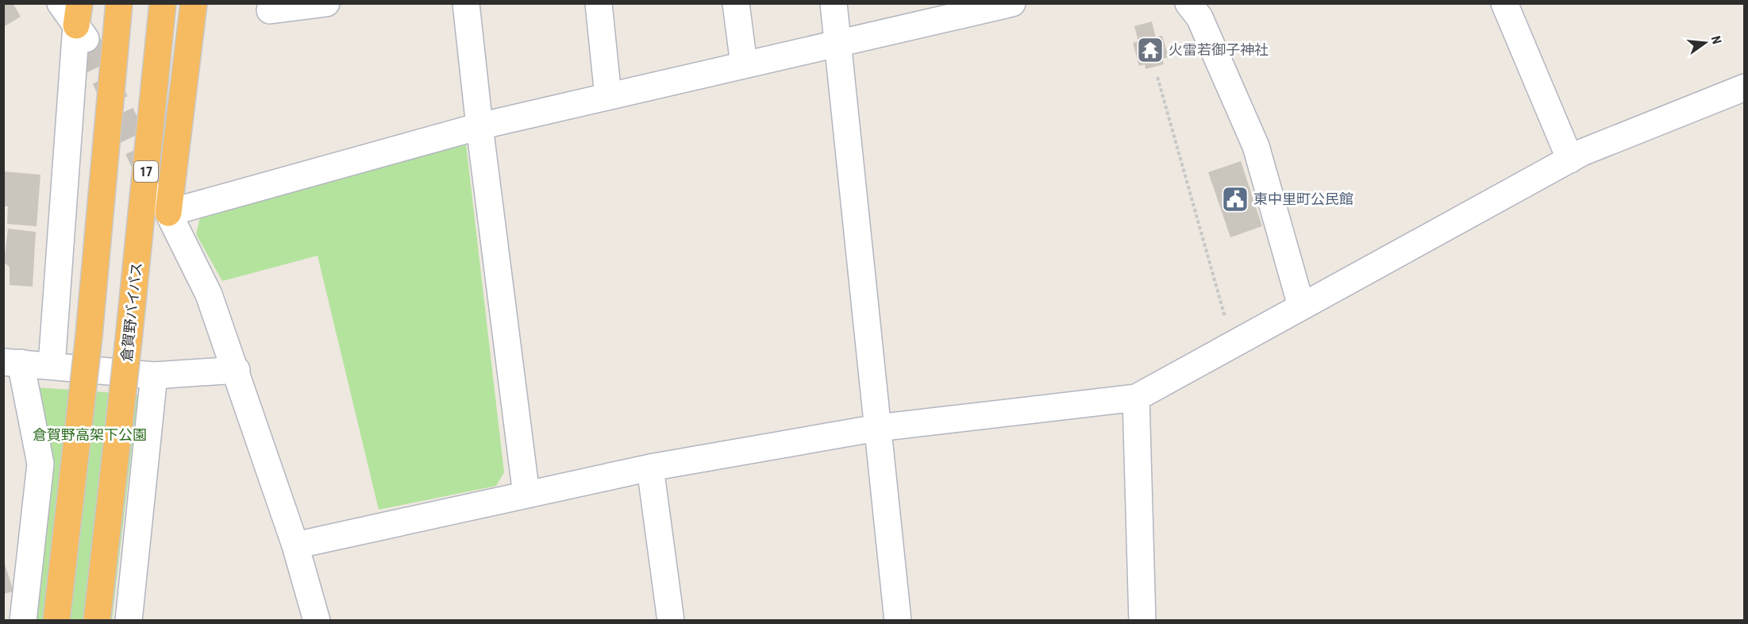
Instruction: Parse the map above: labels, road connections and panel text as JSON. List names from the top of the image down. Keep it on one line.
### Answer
{"streets":{"highway":["17","倉賀野バイパス"]},"parks":["倉賀野高架下公園"],"places":{"temple":["火雷若御子神社"],"public building":["東中里町公民館"]},"north":"right"}
